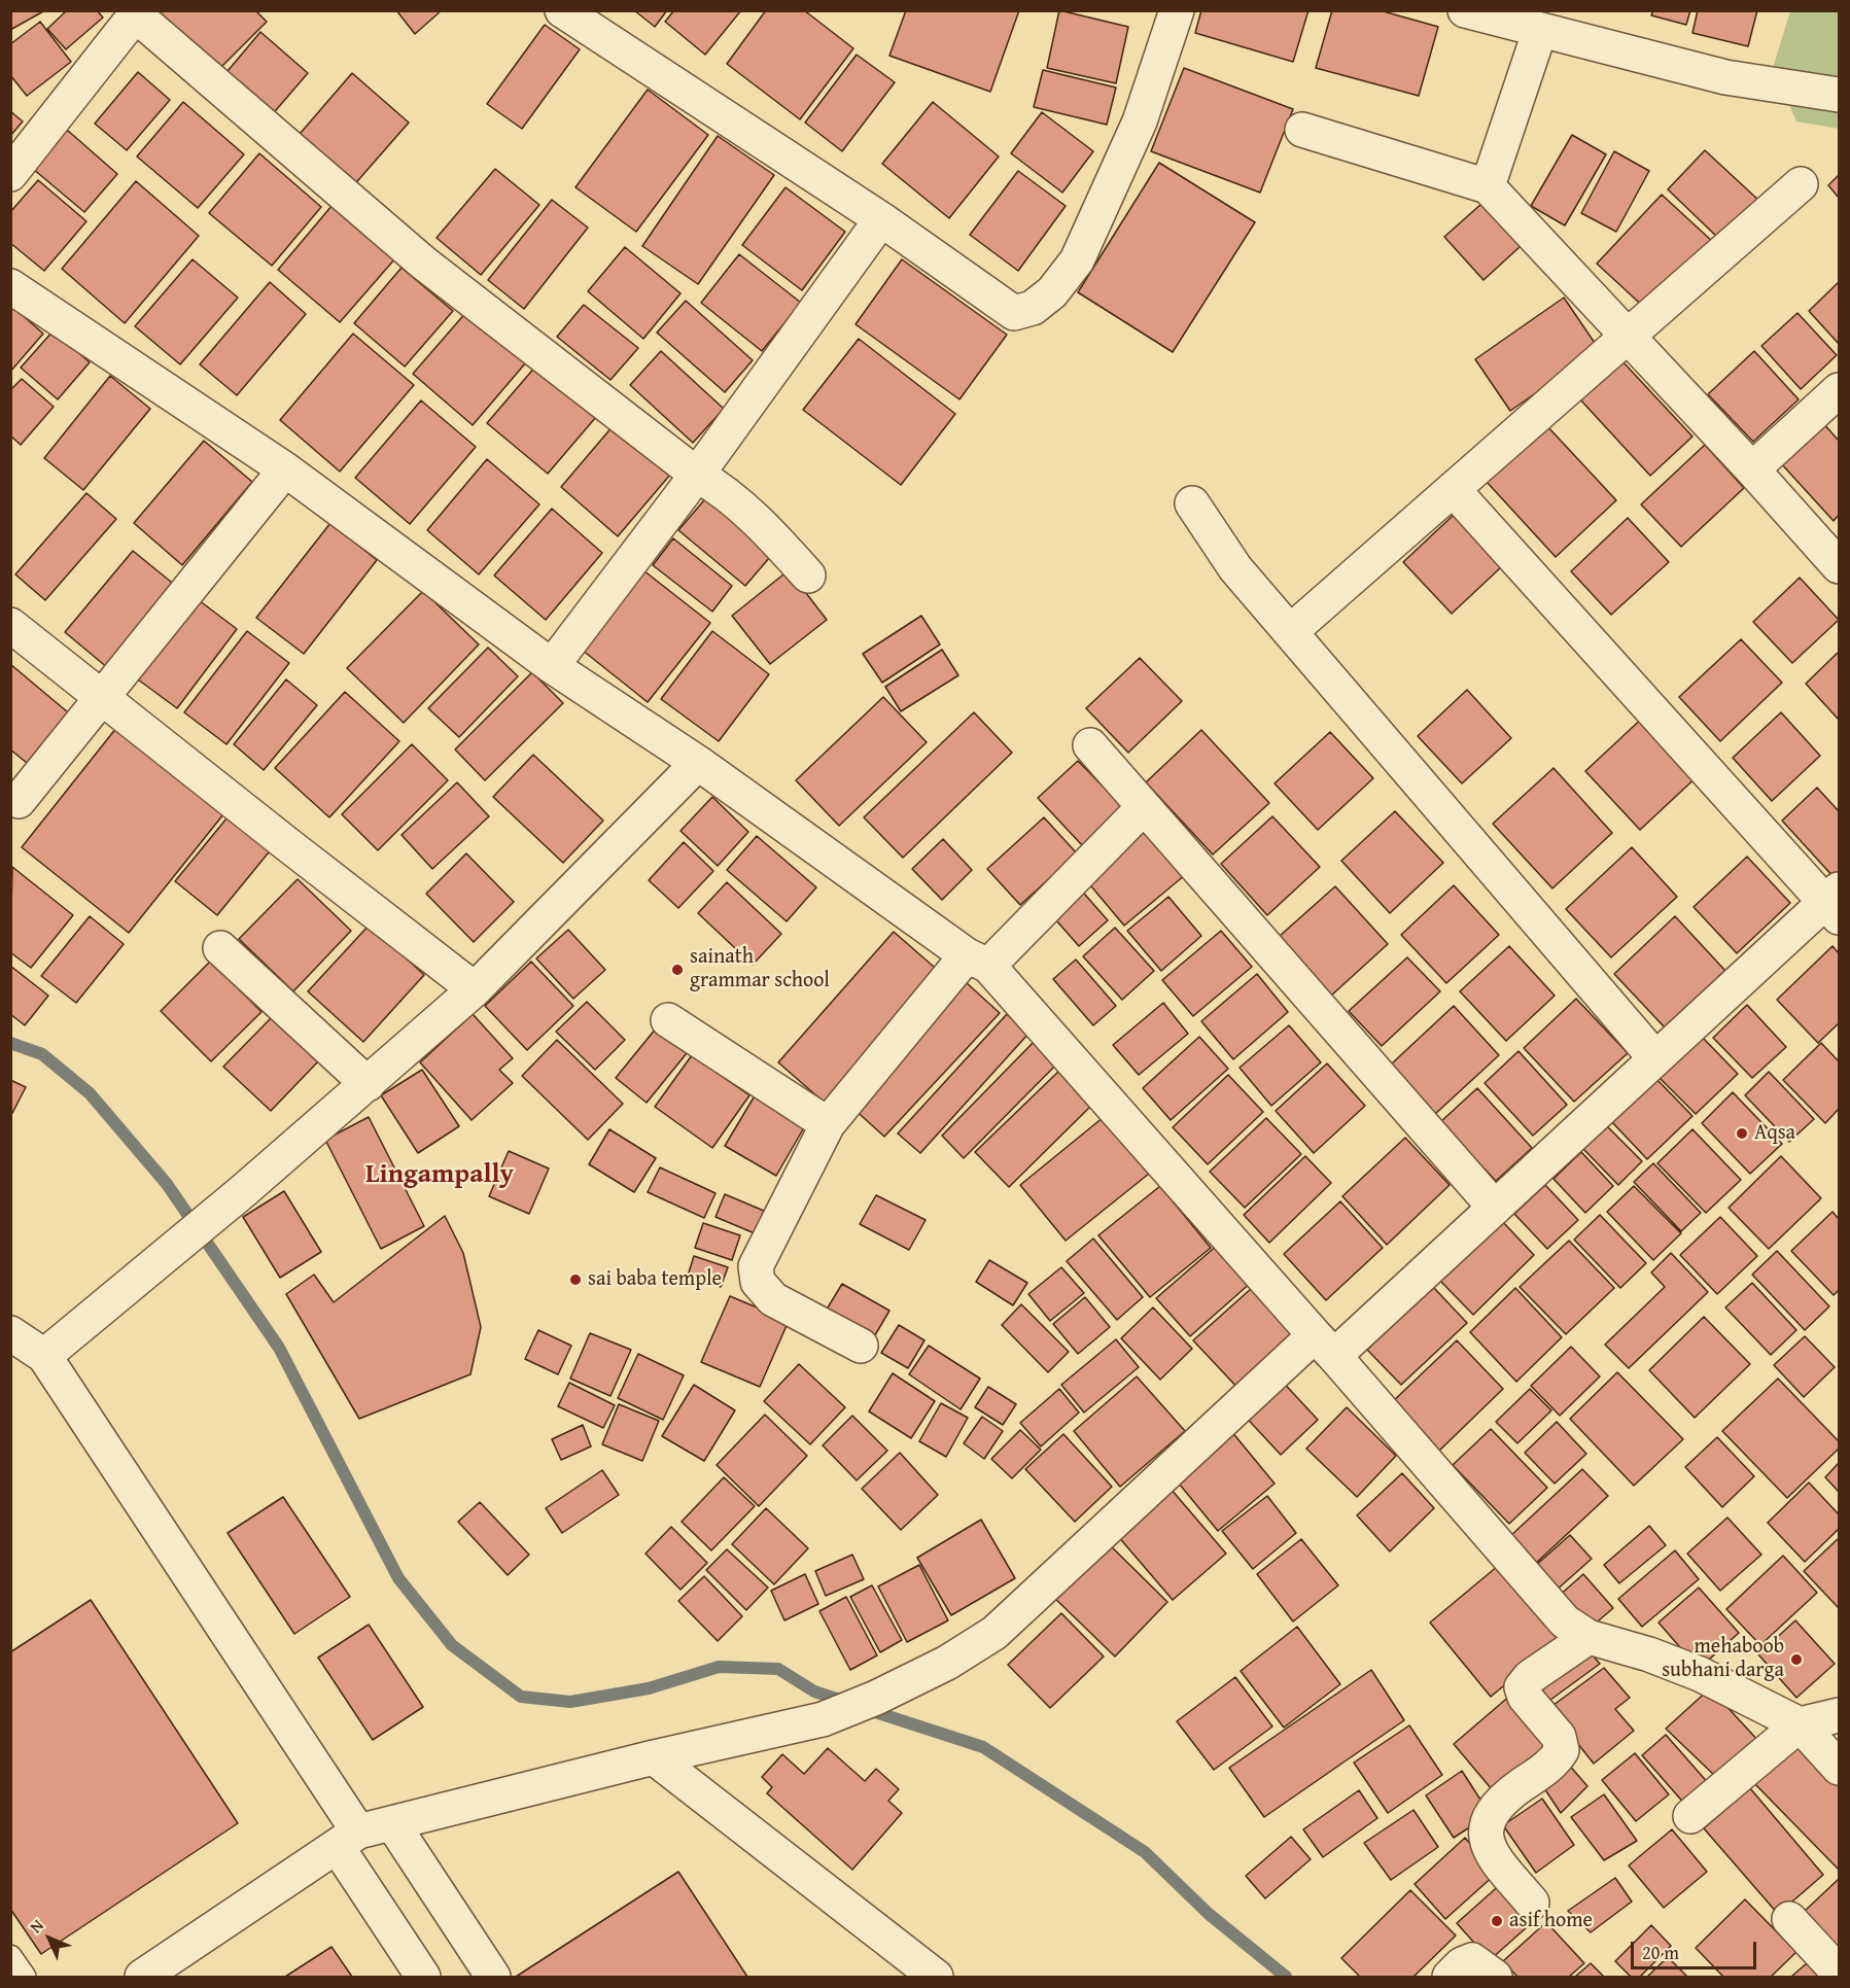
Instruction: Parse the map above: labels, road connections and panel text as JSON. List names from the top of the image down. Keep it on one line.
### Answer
{"districts":["Lingampally"],"places":["sainath grammar school","Aqsa","sai baba temple","mehaboob subhani darga","asif home"],"scale_bar":"20 m","north":"top left"}
